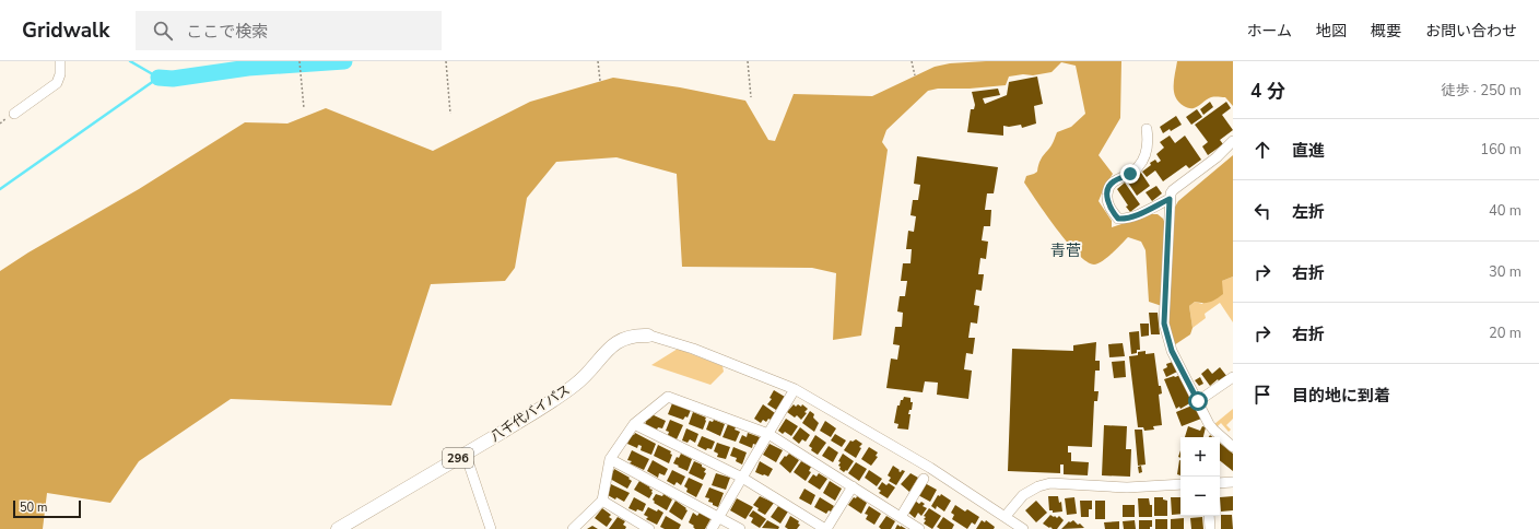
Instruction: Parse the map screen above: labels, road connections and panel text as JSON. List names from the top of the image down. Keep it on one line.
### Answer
{"streets":{"highway":["八千代バイパス","296"]},"districts":["青菅"],"scale_bar":"50 m","page":{"header":"Gridwalk","search":"ここで検索","nav":["ホーム","地図","概要","お問い合わせ"],"heading":["4 分","徒歩 · 250 m"],"list":[["直進","160 m"],["左折","40 m"],["右折","30 m"],["右折","20 m"],"目的地に到着"],"map_buttons":["+","−"],"scale":"50 m"}}
